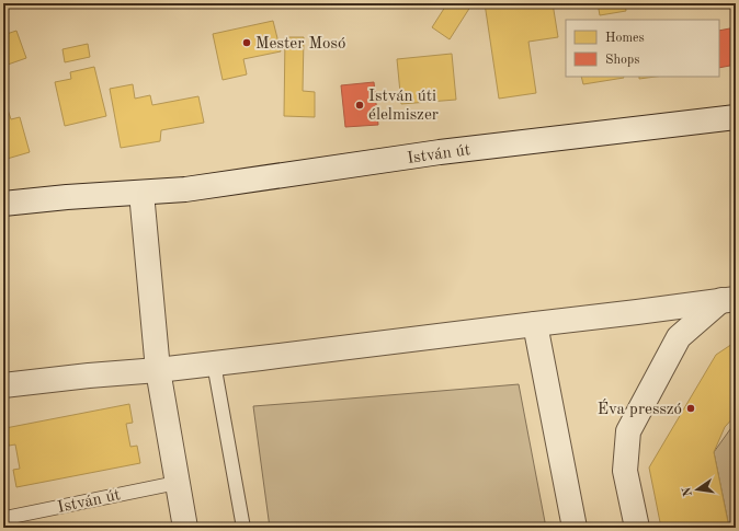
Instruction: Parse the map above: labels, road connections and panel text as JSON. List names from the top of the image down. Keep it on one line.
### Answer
{"streets":{"street":["István út"]},"places":["Mester Mosó","István úti élelmiszer","Éva presszó"],"legend":["Homes","Shops"],"north":"left"}
